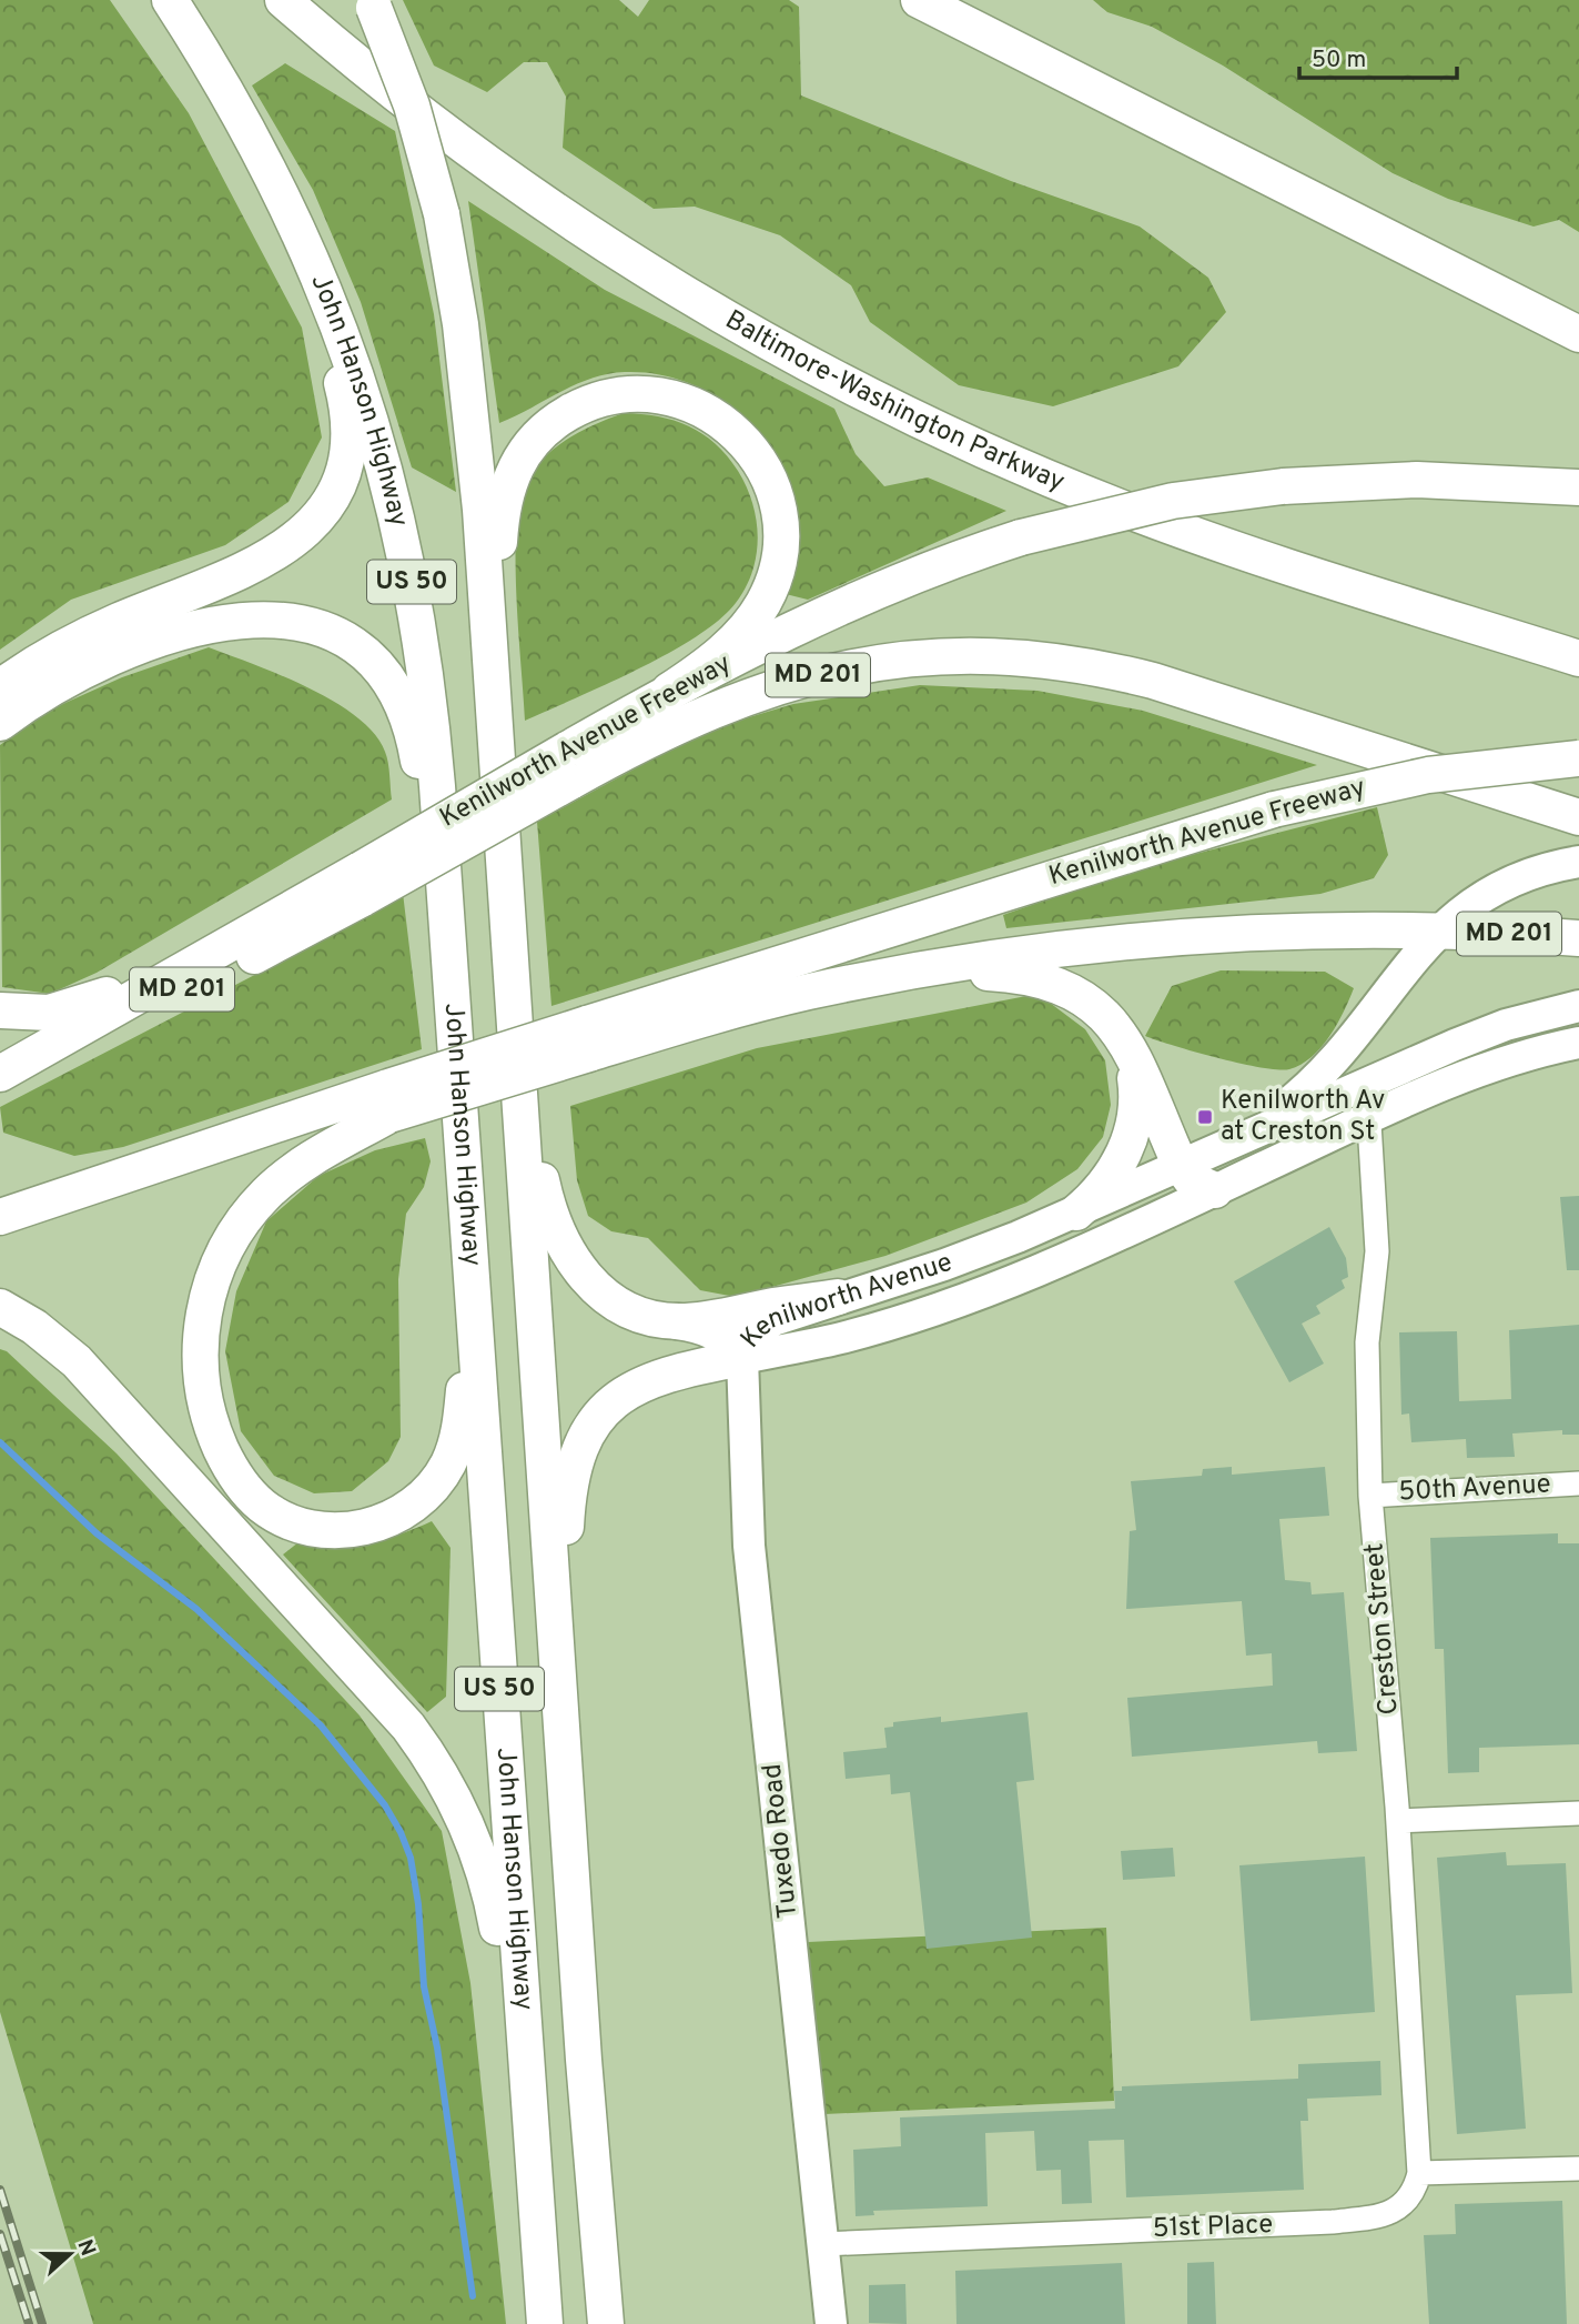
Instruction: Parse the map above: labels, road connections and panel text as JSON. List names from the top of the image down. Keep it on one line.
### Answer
{"streets":{"highway":["John Hanson Highway","Baltimore-Washington Parkway","US 50","MD 201","Kenilworth Avenue Freeway"],"main road":["Kenilworth Avenue","Tuxedo Road"],"street":["50th Avenue","Creston Street","51st Place"]},"crossings":[["MD 201","Kenilworth Avenue Freeway"],["Kenilworth Avenue","Creston Street"],["Kenilworth Avenue","Tuxedo Road"],["50th Avenue","Creston Street"],["Creston Street","51st Place"],["Tuxedo Road","51st Place"]],"places":{"transit":["Kenilworth Av at Creston St"]},"scale_bar":"50 m","north":"right"}
